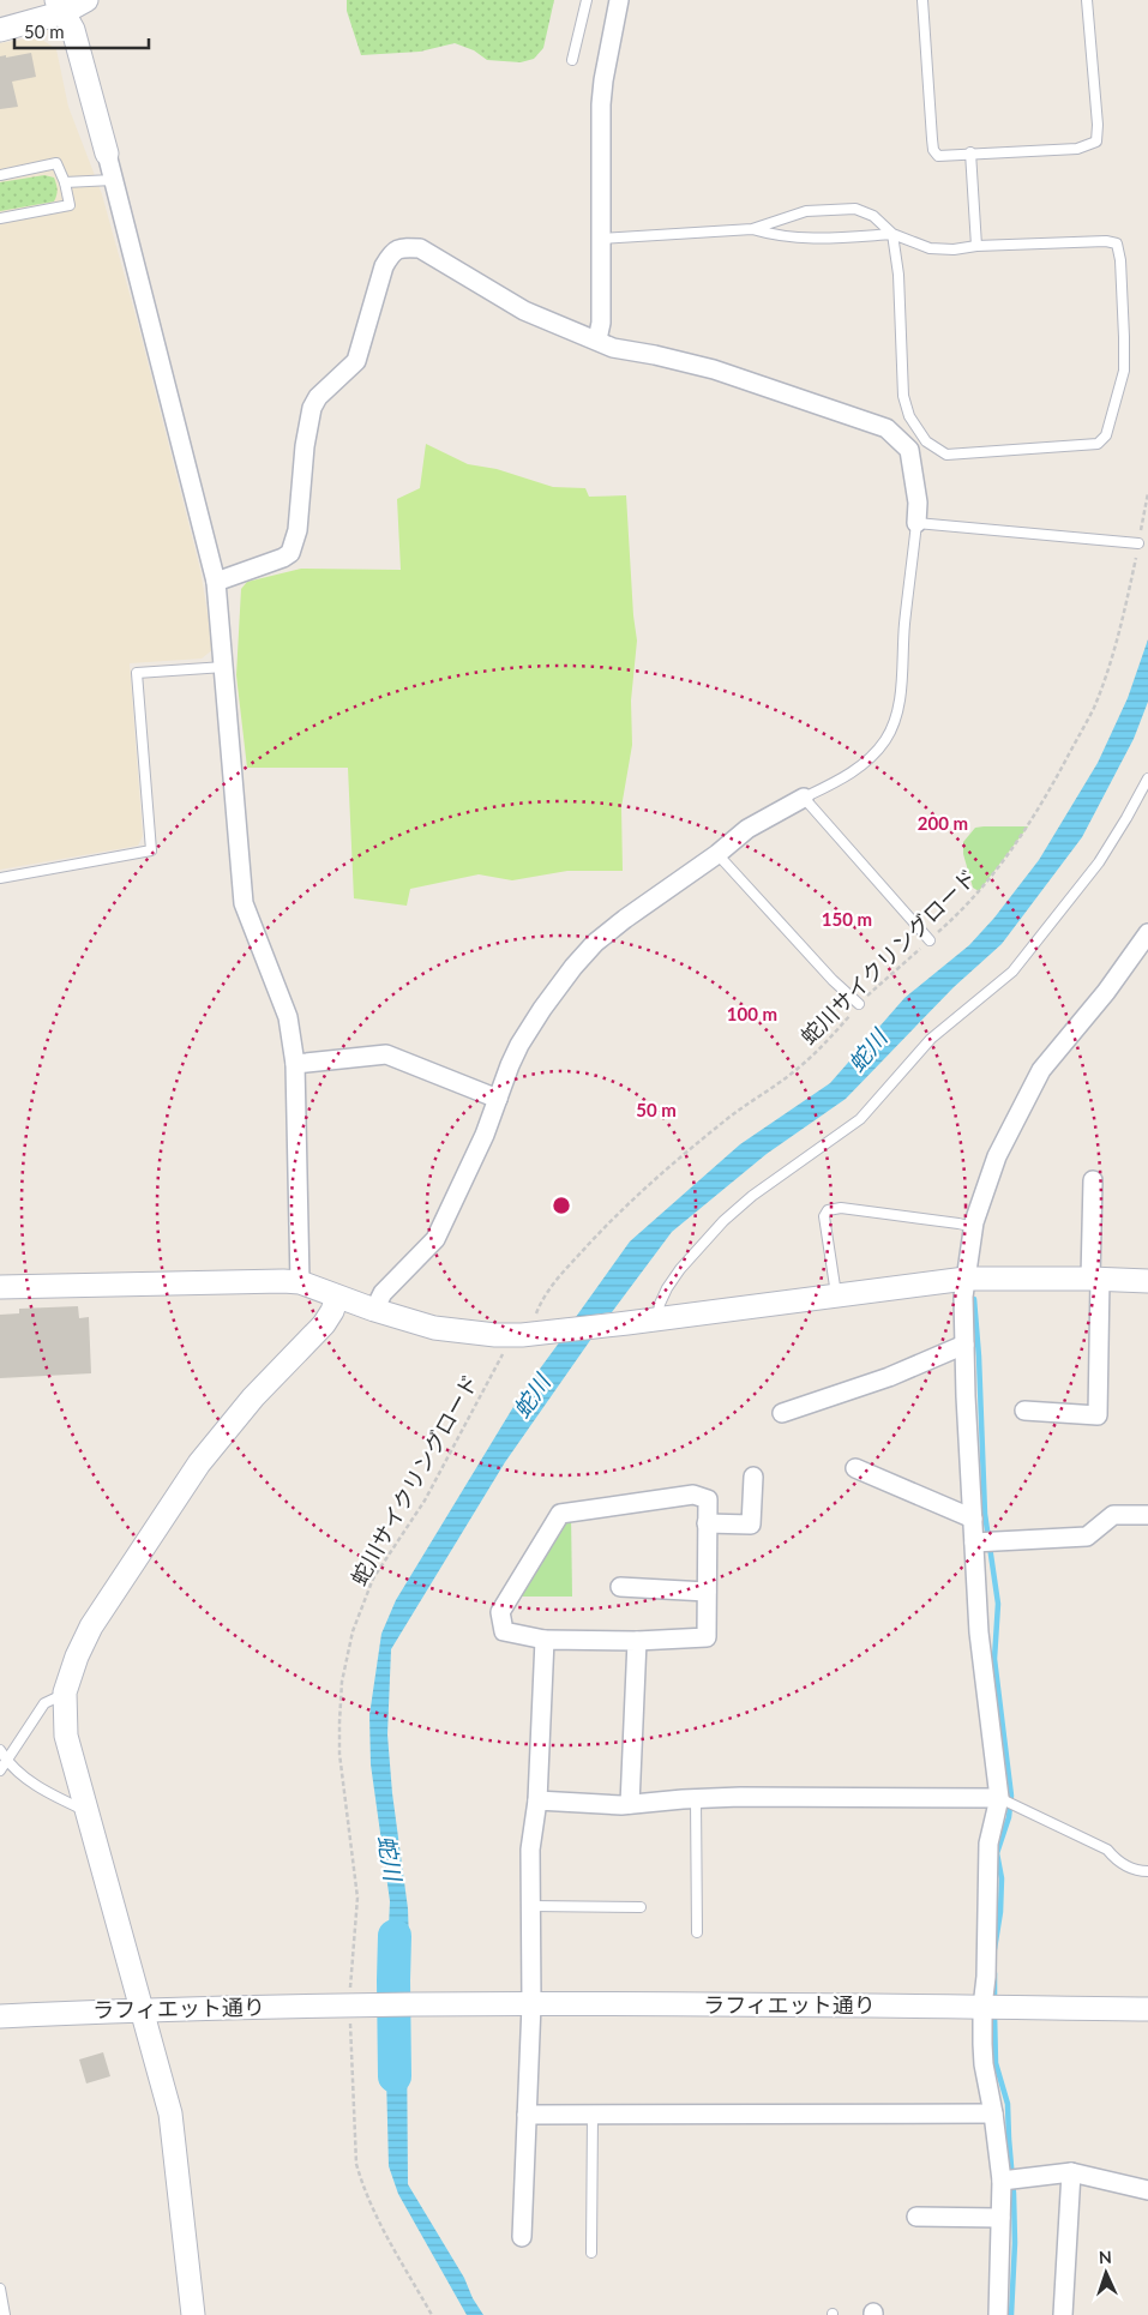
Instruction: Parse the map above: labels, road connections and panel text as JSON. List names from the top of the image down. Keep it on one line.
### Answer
{"streets":{"street":["ラフィエット通り"],"path":["蛇川サイクリングロード"]},"crossings":[["蛇川サイクリングロード","ラフィエット通り"]],"water":["蛇川"],"scale_bar":"50 m","north":"top","rings":["200 m","150 m","100 m","50 m"]}
